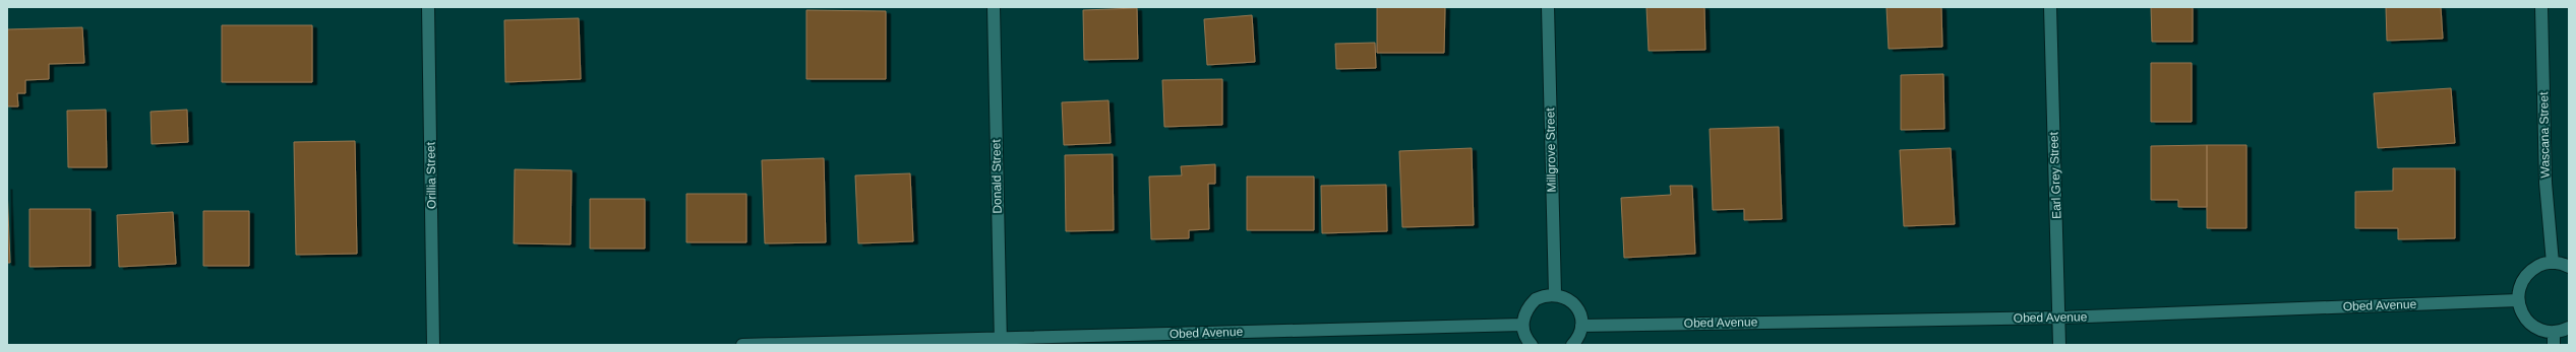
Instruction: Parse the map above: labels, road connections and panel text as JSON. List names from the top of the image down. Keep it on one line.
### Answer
{"streets":{"street":["Wascana Street","Millgrove Street","Orillia Street","Earl Grey Street","Donald Street","Obed Avenue"]},"crossings":[["Earl Grey Street","Obed Avenue"],["Donald Street","Obed Avenue"]]}
